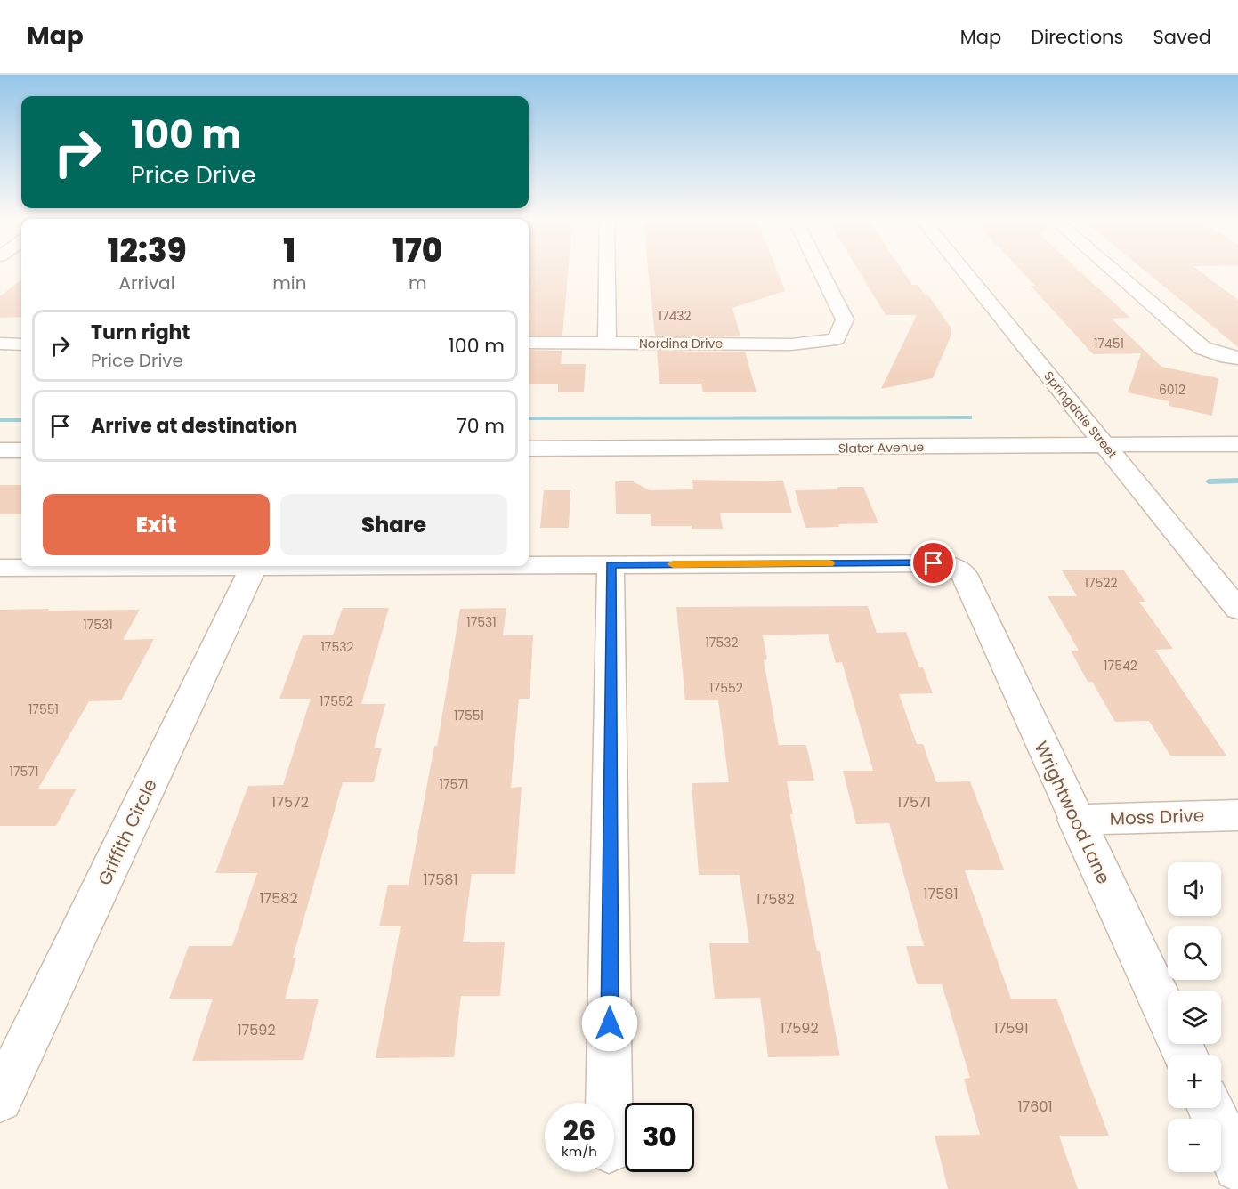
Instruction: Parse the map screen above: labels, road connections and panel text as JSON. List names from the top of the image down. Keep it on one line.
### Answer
{"streets":{"street":["Nordina Drive","Springdale Street","Slater Avenue","Wrightwood Lane","Moss Drive","Griffith Circle"]},"crossings":[["Springdale Street","Slater Avenue"],["Wrightwood Lane","Moss Drive"]],"house_numbers":["17432","17451","6012","17522","17531","17531","17532","17532","17542","17552","17552","17551","17551","17571","17571","17572","17571","17581","17581","17582","17582","17592","17591","17592","17601"],"page":{"header":"Map","nav":["Map","Directions","Saved"],"turn":["100 m","Price Drive"],"eta":["12:39","Arrival","1","min","170","m"],"list":[{"name":"Turn right","note":"Price Drive","value":"100 m"},{"name":"Arrive at destination","value":"70 m"}],"buttons":["Exit","Share"],"map_buttons":["+","−"],"speed":"26 km/h","limit":"30"}}
